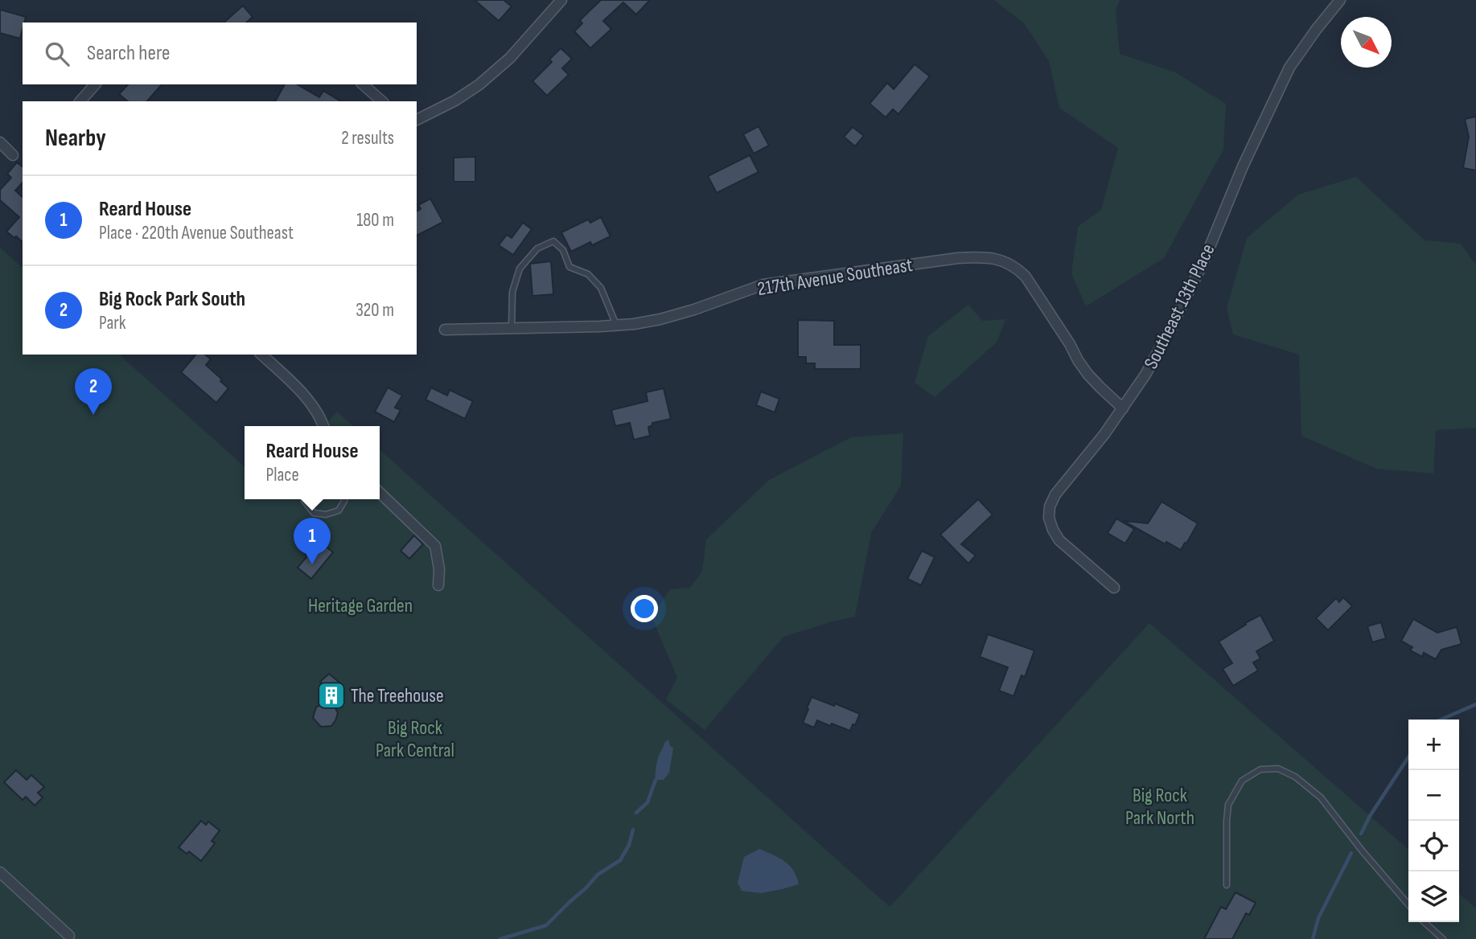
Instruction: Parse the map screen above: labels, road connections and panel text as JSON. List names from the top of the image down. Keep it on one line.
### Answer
{"streets":{"street":["217th Avenue Southeast","Southeast 13th Place"]},"crossings":[["217th Avenue Southeast","Southeast 13th Place"]],"parks":["Heritage Garden","Big Rock Park Central","Big Rock Park North"],"places":{"building":["The Treehouse"]},"north":"bottom right","page":{"search":"Search here","heading":["Nearby","2 results"],"list":[{"mark":"1","name":"Reard House","note":"Place · 220th Avenue Southeast","value":"180 m"},{"mark":"2","name":"Big Rock Park South","note":"Park","value":"320 m"}],"pins":["2","1"],"popup":["Reard House","Place"],"map_buttons":["+","−"]}}
